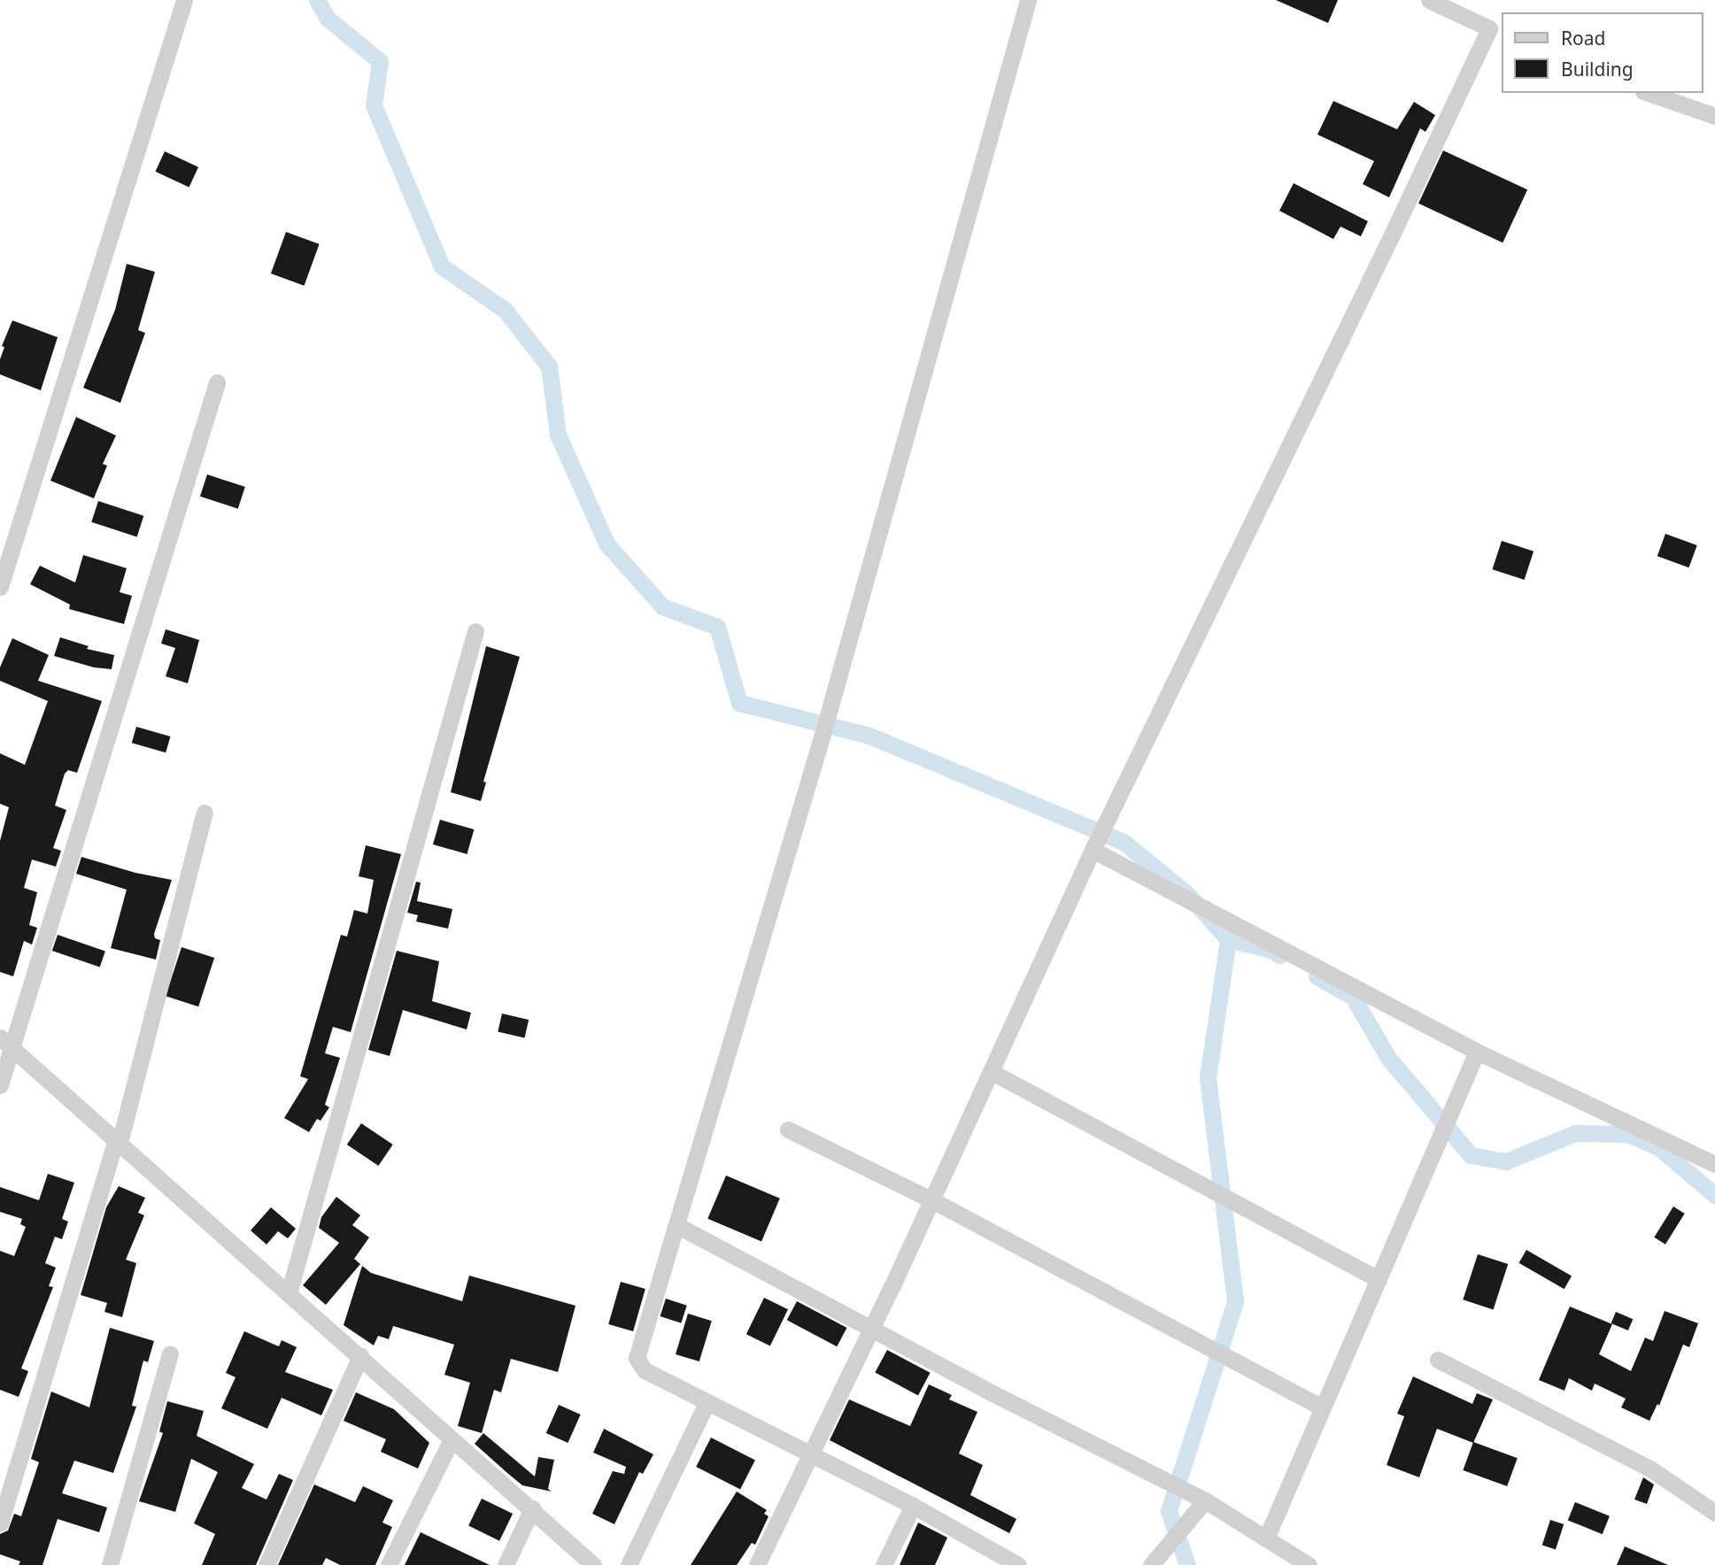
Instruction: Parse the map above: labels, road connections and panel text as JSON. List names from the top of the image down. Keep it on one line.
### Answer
{"legend":["Road","Building"]}
